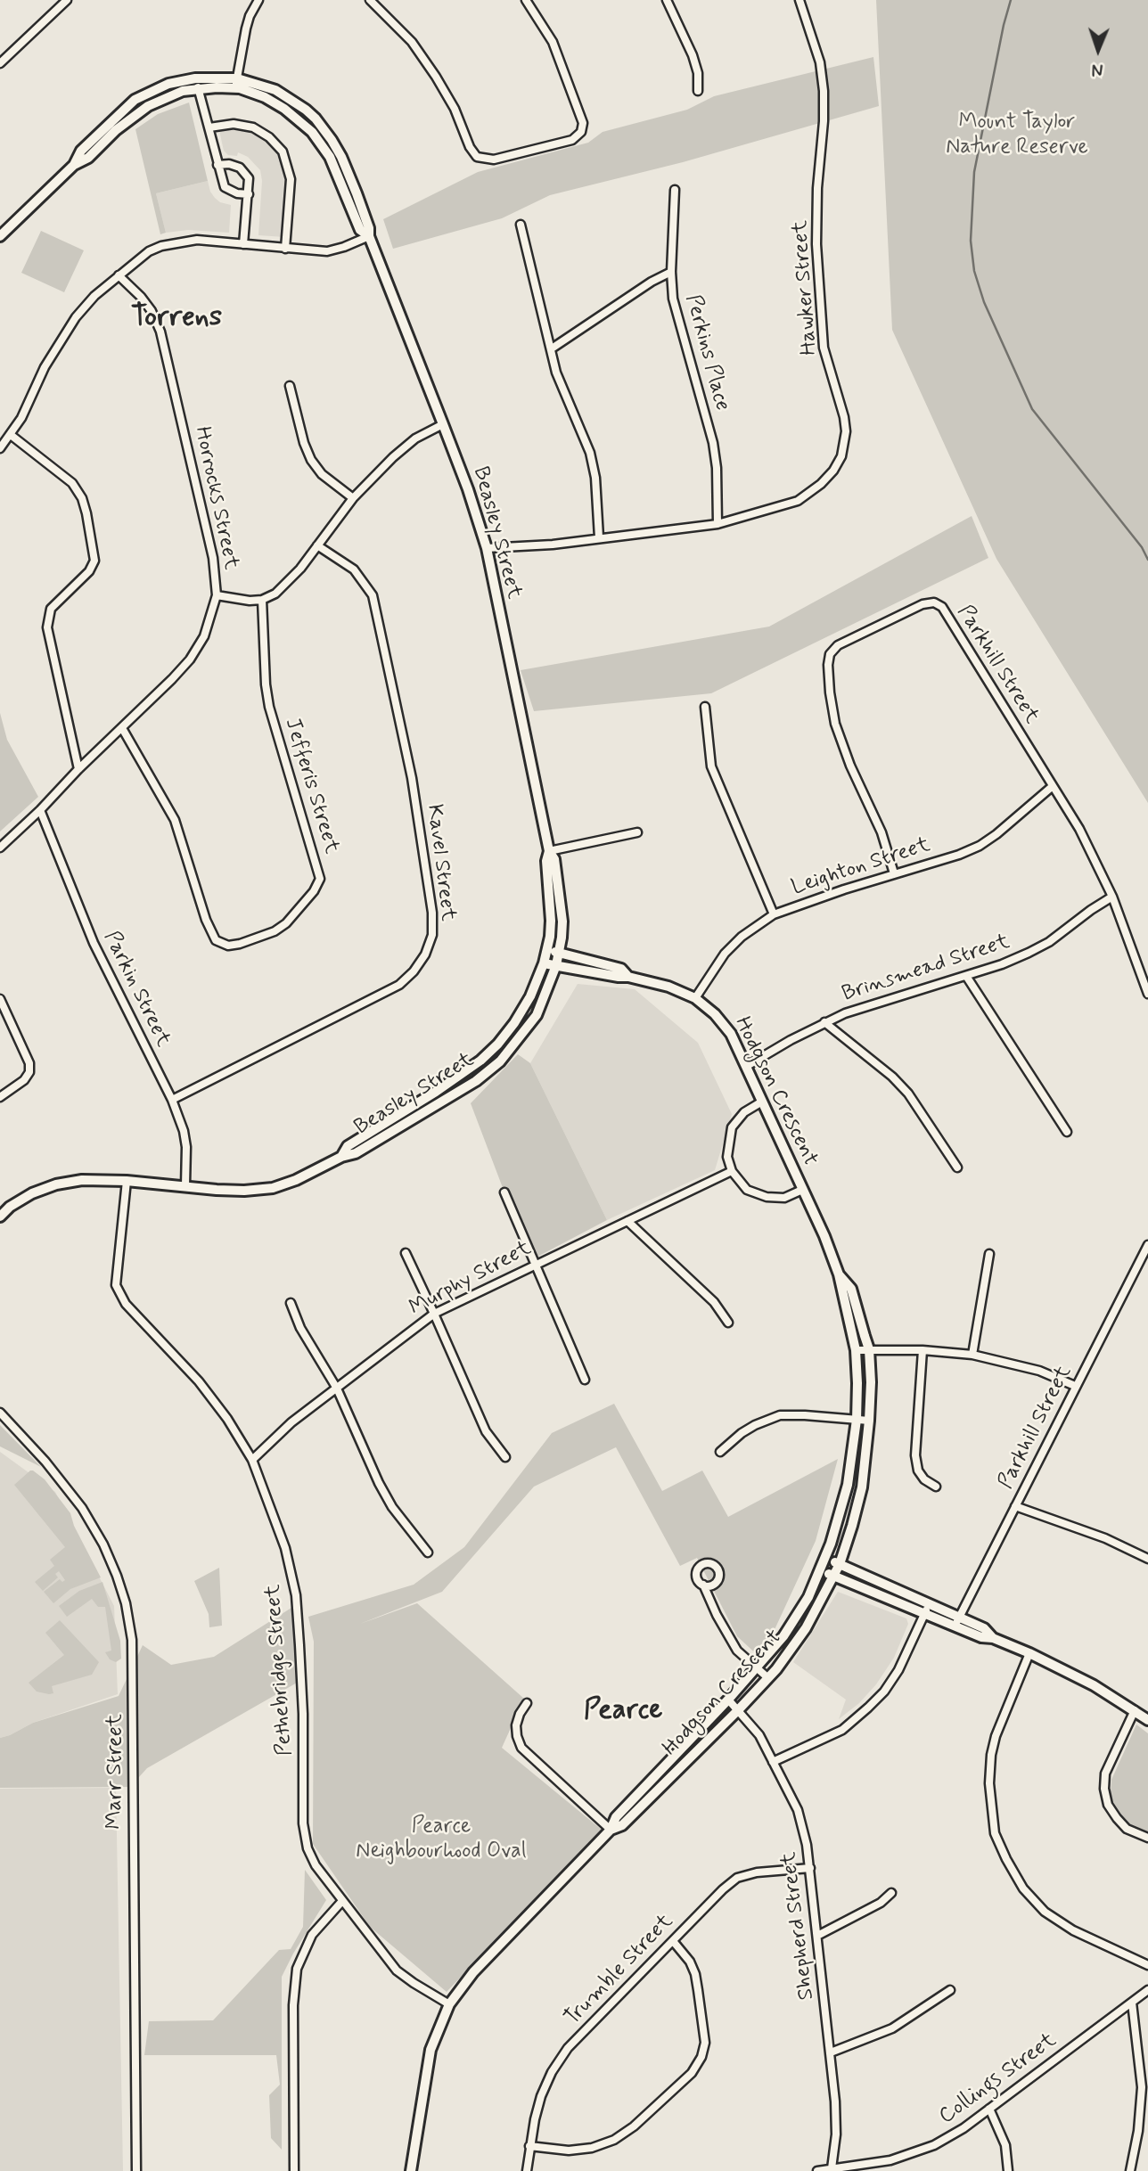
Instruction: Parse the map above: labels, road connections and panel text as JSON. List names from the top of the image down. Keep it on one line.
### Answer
{"streets":{"street":["Hawker Street","Perkins Place","Horrocks Street","Beasley Street","Parkhill Street","Jefferis Street","Kavel Street","Leighton Street","Brinsmead Street","Parkin Street","Hodgson Crescent","Murphy Street","Pethebridge Street","Marr Street","Shepherd Street","Trumble Street","Collings Street"]},"crossings":[["Hawker Street","Perkins Place"],["Hawker Street","Beasley Street"],["Horrocks Street","Jefferis Street"],["Horrocks Street","Parkin Street"],["Beasley Street","Parkin Street"],["Beasley Street","Hodgson Crescent"],["Beasley Street","Pethebridge Street"],["Parkhill Street","Leighton Street"],["Parkhill Street","Brinsmead Street"],["Kavel Street","Parkin Street"],["Leighton Street","Hodgson Crescent"],["Brinsmead Street","Hodgson Crescent"],["Hodgson Crescent","Pethebridge Street"],["Hodgson Crescent","Shepherd Street"],["Murphy Street","Pethebridge Street"],["Shepherd Street","Trumble Street"],["Shepherd Street","Collings Street"]],"districts":["Torrens","Pearce"],"parks":["Mount Taylor Nature Reserve","Pearce Neighbourhood Oval"],"north":"bottom"}
